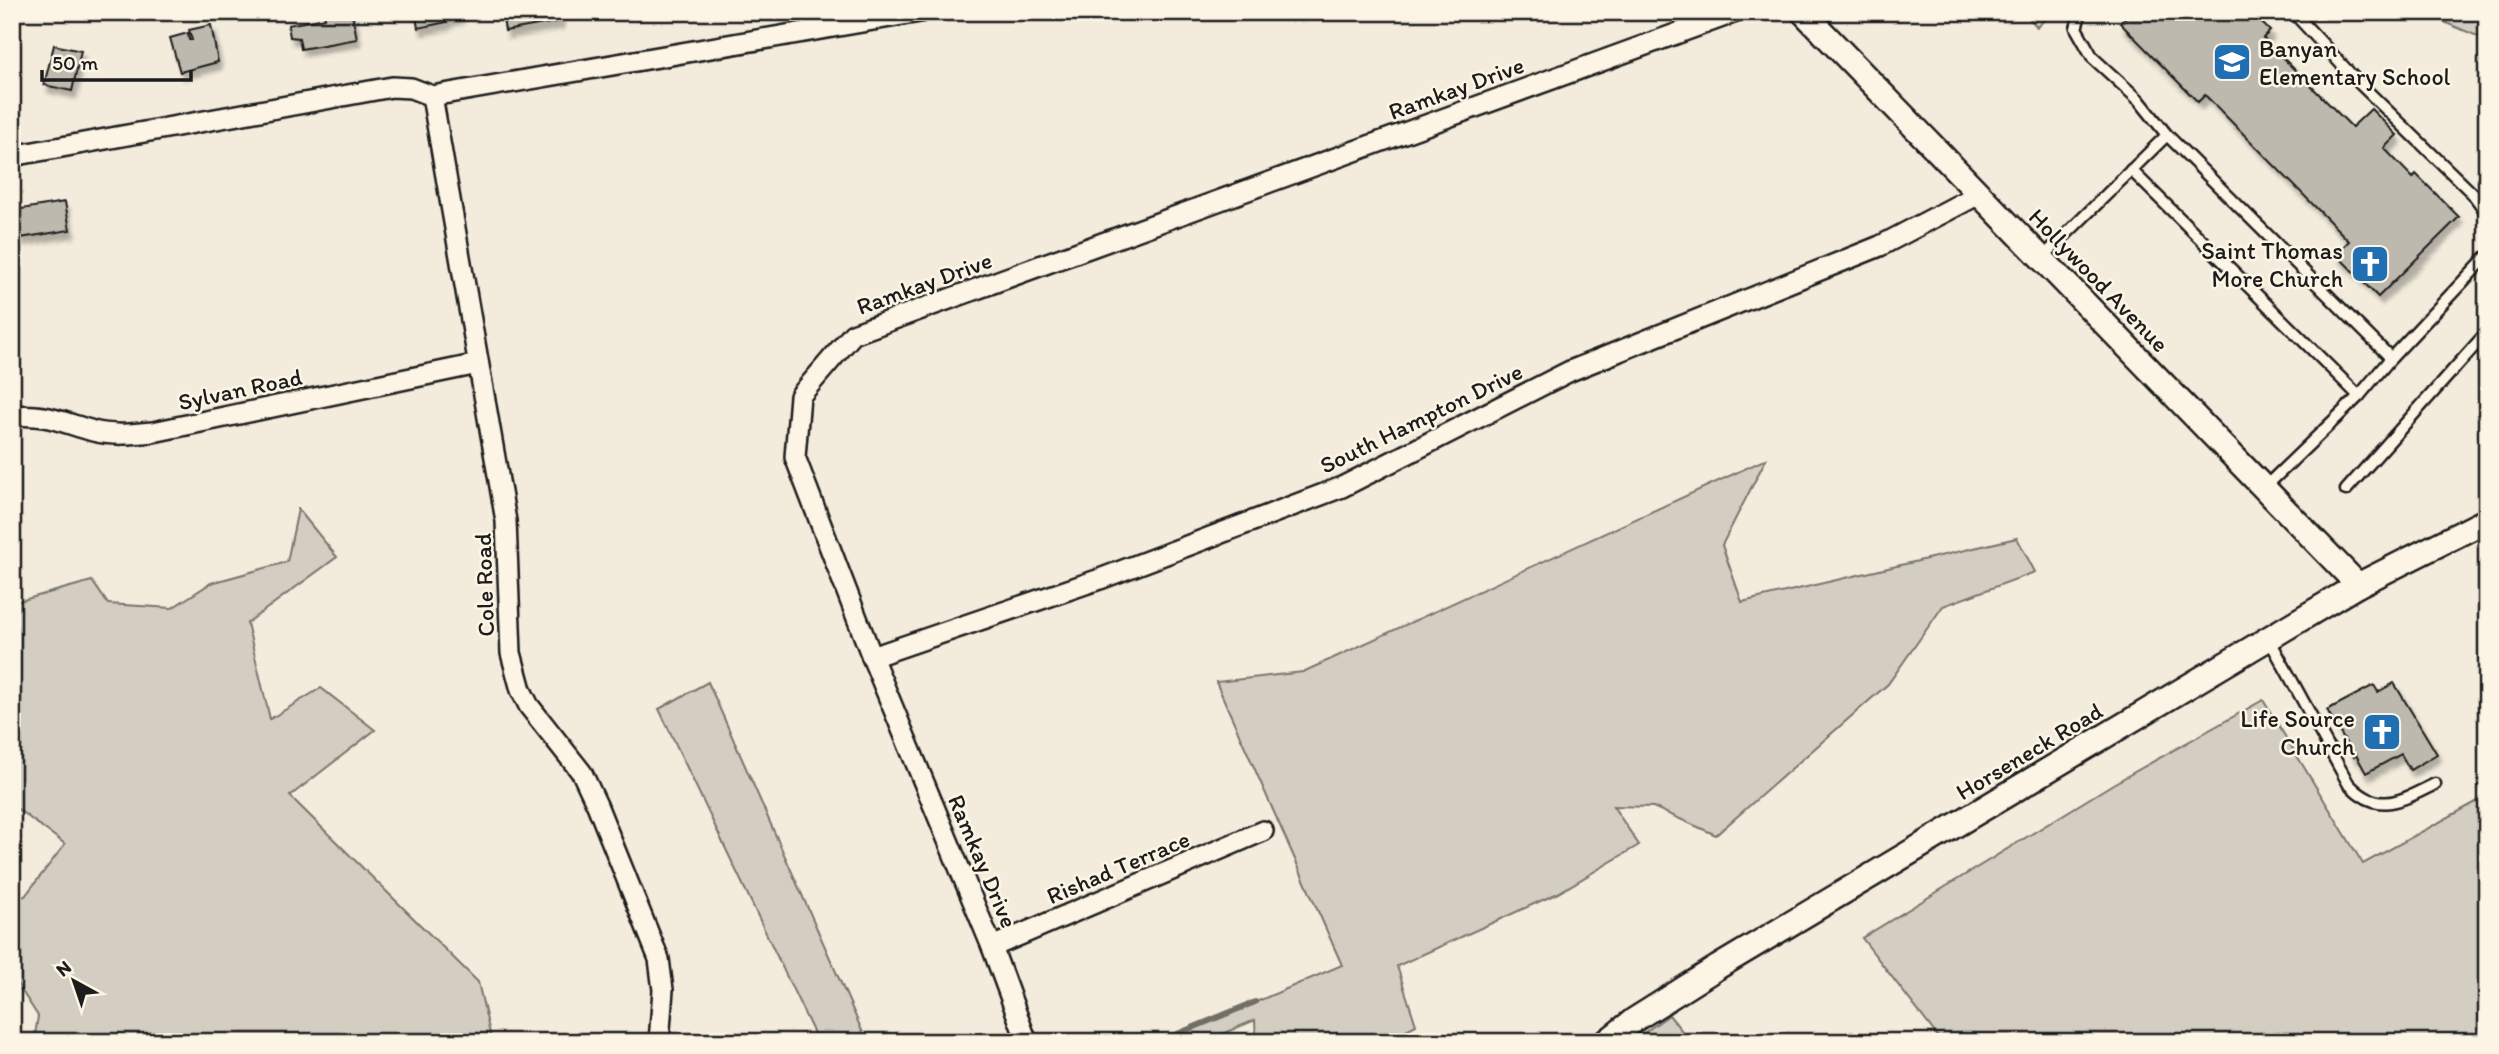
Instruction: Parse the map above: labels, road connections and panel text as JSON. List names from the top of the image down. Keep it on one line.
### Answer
{"streets":{"street":["Ramkay Drive","Hollywood Avenue","Sylvan Road","South Hampton Drive","Cole Road","Horseneck Road","Rishad Terrace"]},"crossings":[["Ramkay Drive","South Hampton Drive"],["Ramkay Drive","Rishad Terrace"],["Hollywood Avenue","South Hampton Drive"],["Hollywood Avenue","Horseneck Road"],["Sylvan Road","Cole Road"]],"places":{"school or university":["Banyan Elementary School"],"church":["Saint Thomas More Church","Life Source Church"]},"scale_bar":"50 m","north":"top left"}
